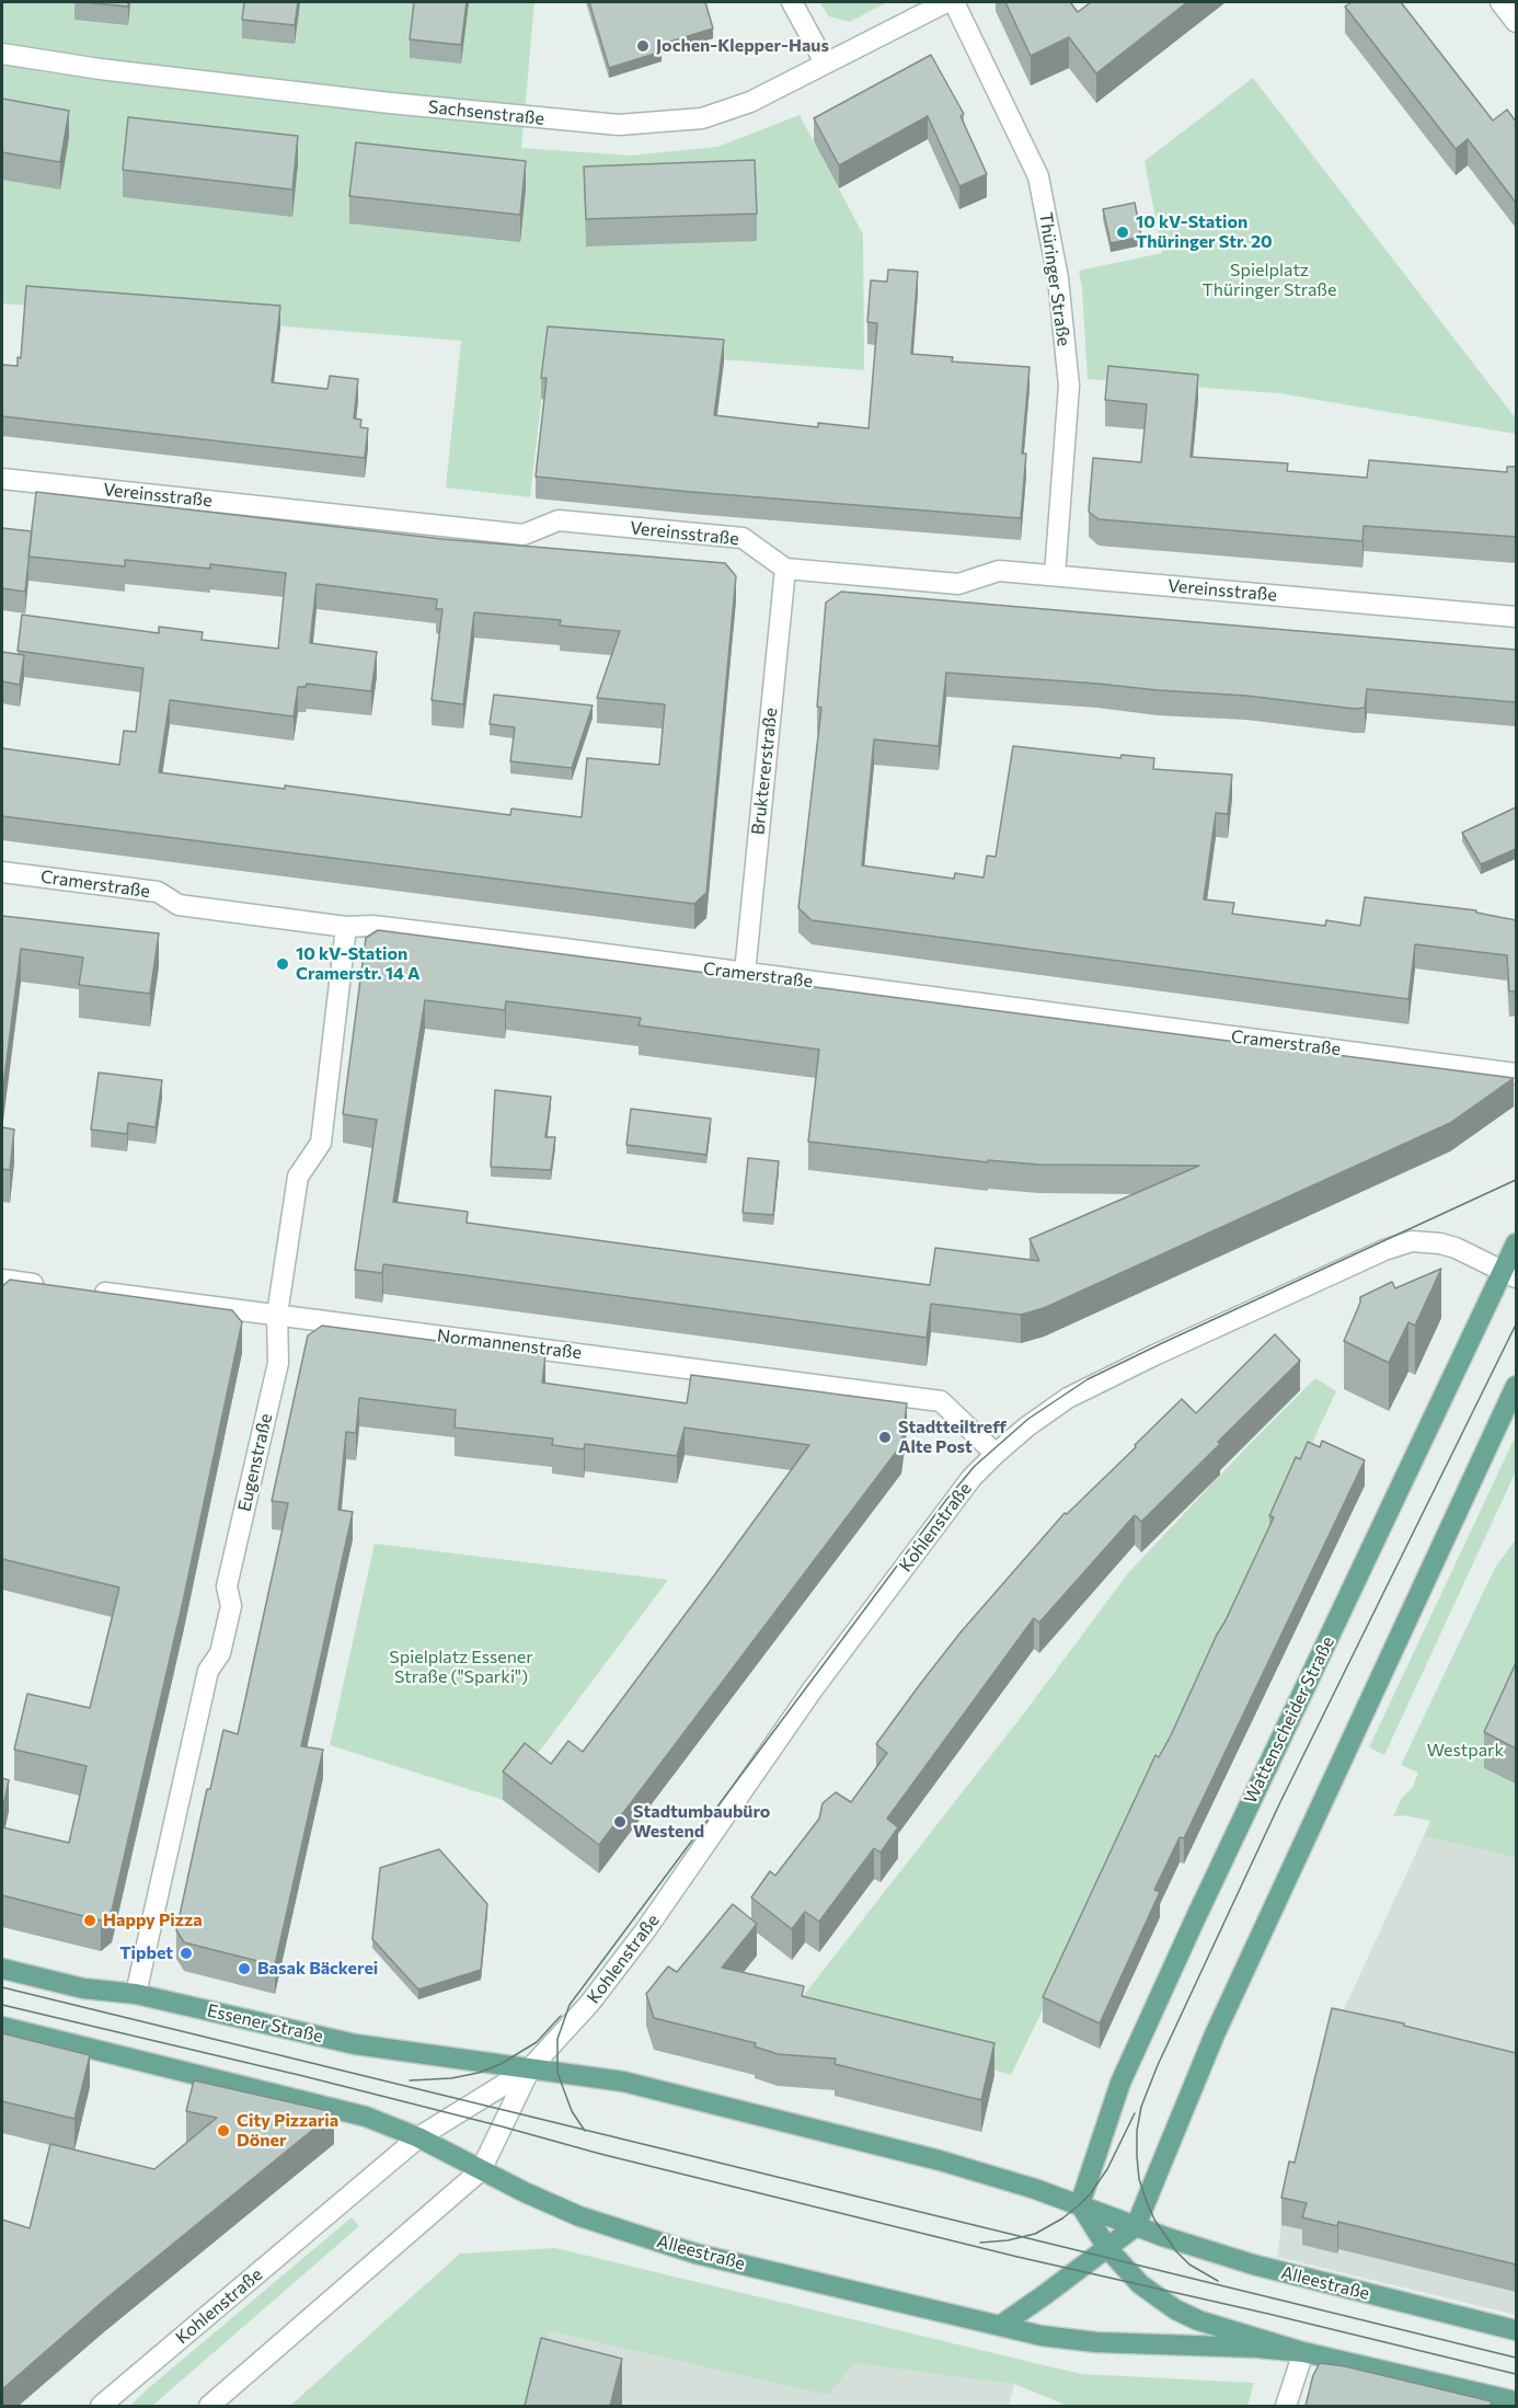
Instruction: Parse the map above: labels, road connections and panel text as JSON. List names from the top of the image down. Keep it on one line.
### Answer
{"streets":{"main road":["Wattenscheider Straße","Essener Straße","Alleestraße"],"street":["Sachsenstraße","Thüringer Straße","Vereinsstraße","Bruktererstraße","Cramerstraße","Normannenstraße","Eugenstraße","Kohlenstraße"]},"crossings":[["Thüringer Straße","Vereinsstraße"],["Vereinsstraße","Bruktererstraße"],["Bruktererstraße","Cramerstraße"],["Cramerstraße","Eugenstraße"],["Normannenstraße","Eugenstraße"],["Normannenstraße","Kohlenstraße"],["Eugenstraße","Essener Straße"],["Kohlenstraße","Wattenscheider Straße"],["Kohlenstraße","Essener Straße"],["Kohlenstraße","Alleestraße"],["Wattenscheider Straße","Alleestraße"],["Essener Straße","Alleestraße"]],"parks":["Spielplatz Thüringer Straße","Spielplatz Essener Straße (\"Sparki\")","Westpark"],"places":["Jochen-Klepper-Haus","10 kV-Station Thüringer Str. 20","10 kV-Station Cramerstr. 14 A","Stadtteiltreff Alte Post","Stadtumbaubüro Westend","Happy Pizza","Tipbet","Basak Bäckerei","City Pizzaria Döner"]}
